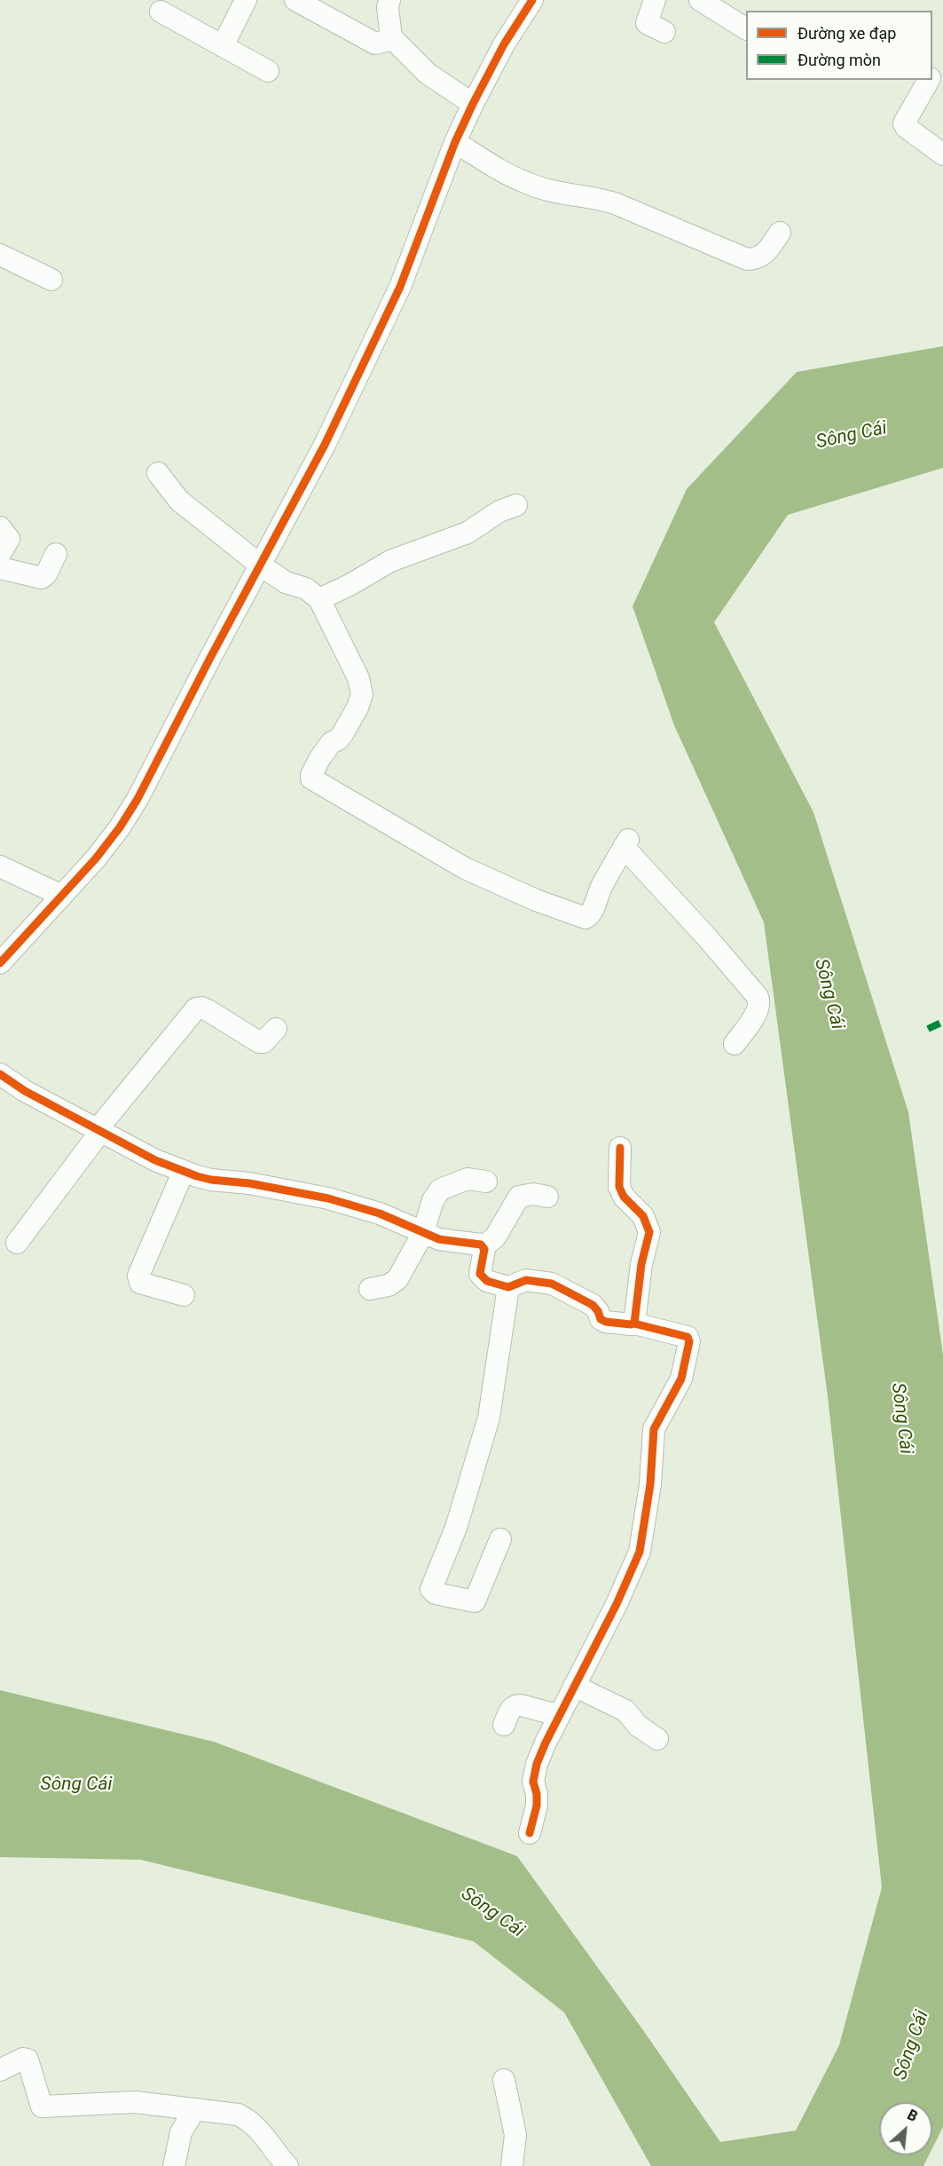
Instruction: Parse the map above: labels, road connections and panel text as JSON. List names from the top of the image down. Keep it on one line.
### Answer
{"water":["Sông Cái"],"legend":["Đường xe đạp","Đường mòn"],"north":"top right"}
